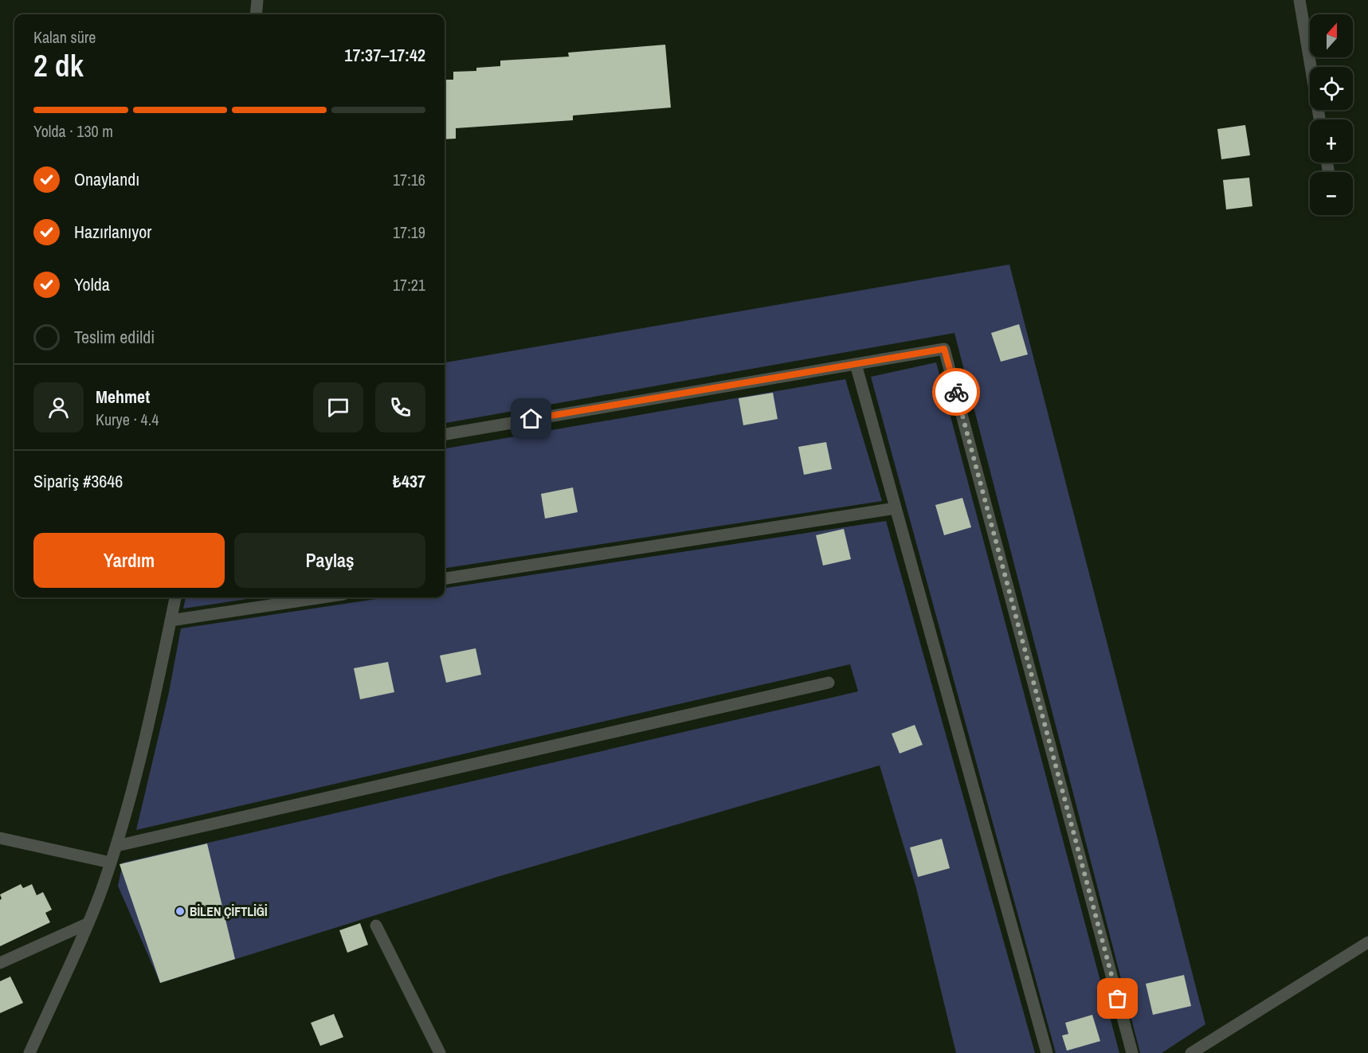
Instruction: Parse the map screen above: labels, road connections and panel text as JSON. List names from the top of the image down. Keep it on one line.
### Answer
{"places":["BİLEN ÇİFTLİĞİ"],"north":"top","page":{"map_buttons":["+","−"],"heading":["2 dk","Kalan süre","17:37–17:42"],"panel":["Mehmet","Kurye · 4.4","Sipariş #3646","₺437"],"bar":"Yolda · 130 m","list":[["Onaylandı","17:16"],["Hazırlanıyor","17:19"],["Yolda","17:21"],"Teslim edildi"],"buttons":["Yardım","Paylaş"]}}
